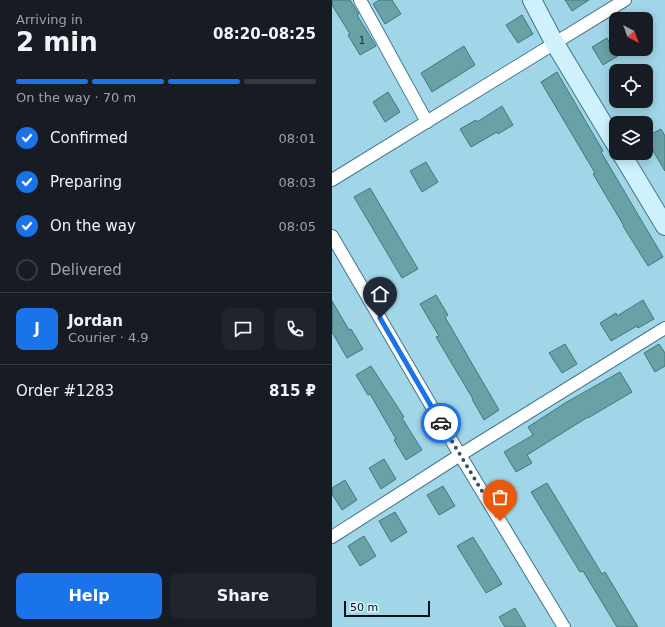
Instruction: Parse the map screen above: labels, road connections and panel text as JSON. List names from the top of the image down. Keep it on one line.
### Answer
{"house_numbers":["1"],"scale_bar":"50 m","north":"bottom right","page":{"heading":["2 min","Arriving in","08:20–08:25"],"panel":["Jordan","Courier · 4.9","Order #1283","815 ₽"],"bar":"On the way · 70 m","list":[["Confirmed","08:01"],["Preparing","08:03"],["On the way","08:05"],"Delivered"],"round":"J","buttons":["Help","Share"],"scale":"50 m"}}
